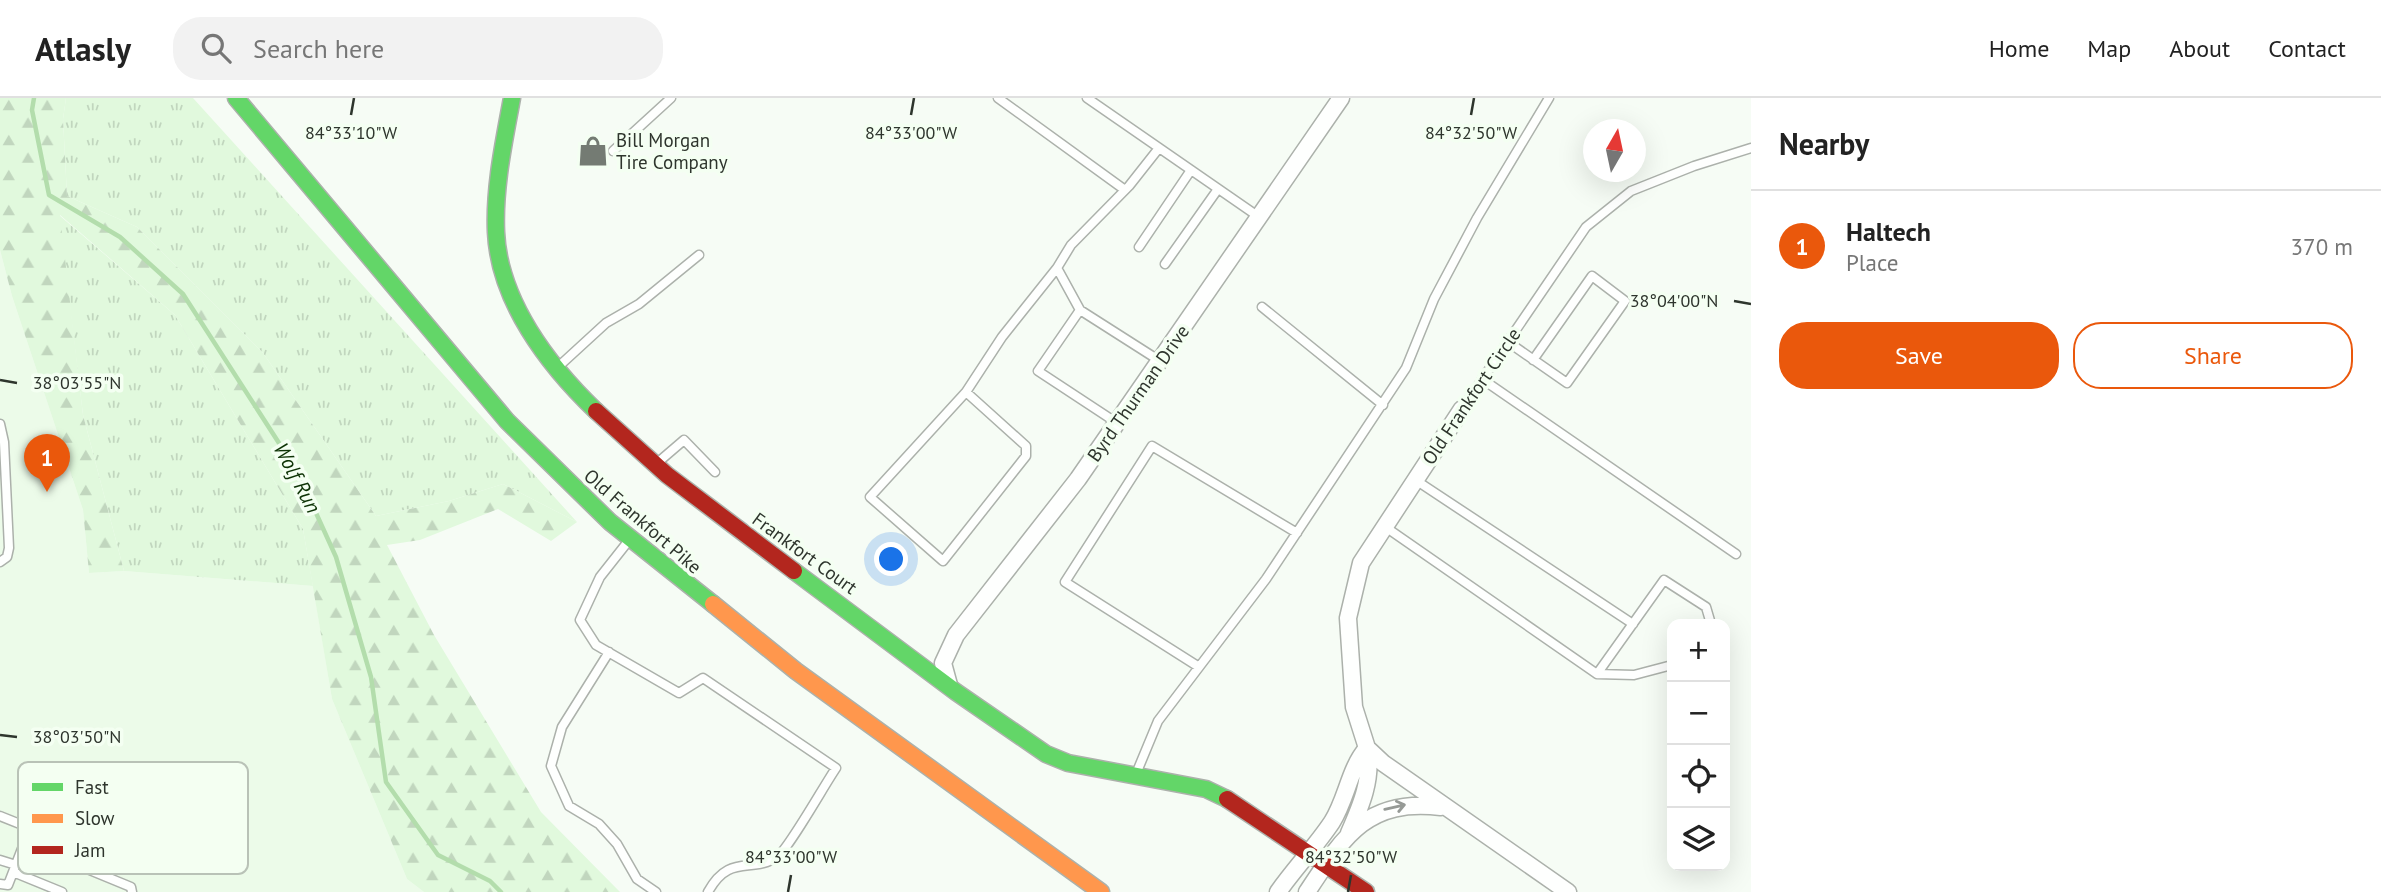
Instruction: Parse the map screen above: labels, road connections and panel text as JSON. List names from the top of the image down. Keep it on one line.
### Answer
{"streets":{"street":["Byrd Thurman Drive","Old Frankfort Circle","Old Frankfort Pike","Frankfort Court"]},"crossings":[["Byrd Thurman Drive","Frankfort Court"]],"water":["Wolf Run"],"places":{"shop":["Bill Morgan Tire Company"]},"legend":["Fast","Slow","Jam"],"north":"top","page":{"header":"Atlasly","search":"Search here","nav":["Home","Map","About","Contact"],"heading":"Nearby","list":[{"mark":"1","name":"Haltech","note":"Place","value":"370 m"}],"buttons":["Save","Share"],"pins":"1","map_buttons":["+","−"]},"coordinates":["84°33'10\"W","84°33'00\"W","84°32'50\"W","38°04'00\"N","38°03'55\"N","38°03'50\"N"]}
